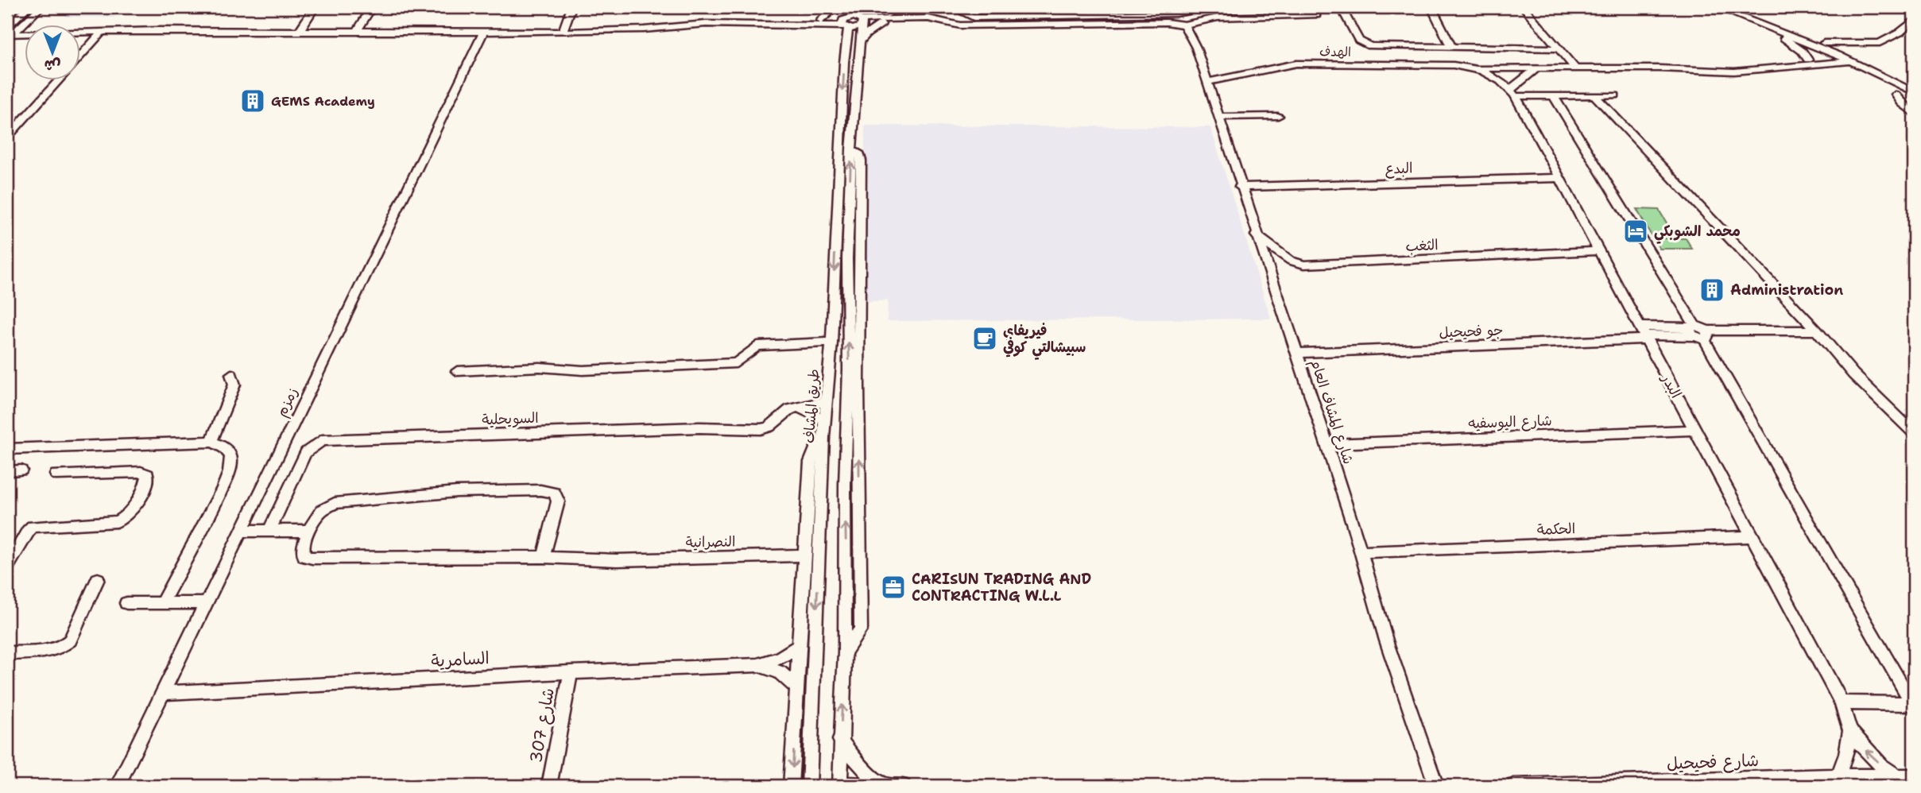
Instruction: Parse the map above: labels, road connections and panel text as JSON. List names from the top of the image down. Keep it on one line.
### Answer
{"streets":{"street":["الهدف","البدع","الثغب","جو فحيحيل","البدر","زمزم","طريق المشاف","شارع المشاف العام","السويحلية","شارع اليوسفيه","الحكمة","النصرانية","السامرية","شارع 307","شارع فحيحيل"]},"crossings":[["الهدف","البدر"],["الهدف","شارع المشاف العام"],["البدع","البدر"],["البدع","شارع المشاف العام"],["الثغب","البدر"],["الثغب","شارع المشاف العام"],["جو فحيحيل","البدر"],["جو فحيحيل","شارع المشاف العام"],["البدر","شارع اليوسفيه"],["البدر","الحكمة"],["البدر","شارع فحيحيل"],["زمزم","السامرية"],["طريق المشاف","السويحلية"],["شارع المشاف العام","شارع اليوسفيه"],["شارع المشاف العام","الحكمة"],["السامرية","شارع 307"]],"places":{"building":["GEMS Academy","Administration"],"hotel":["محمد الشوبكي"],"cafe":["فيريفاي سبيشالتي كوفي"],"office":["CARISUN TRADING AND CONTRACTING W.L.L"]},"north":"bottom"}
